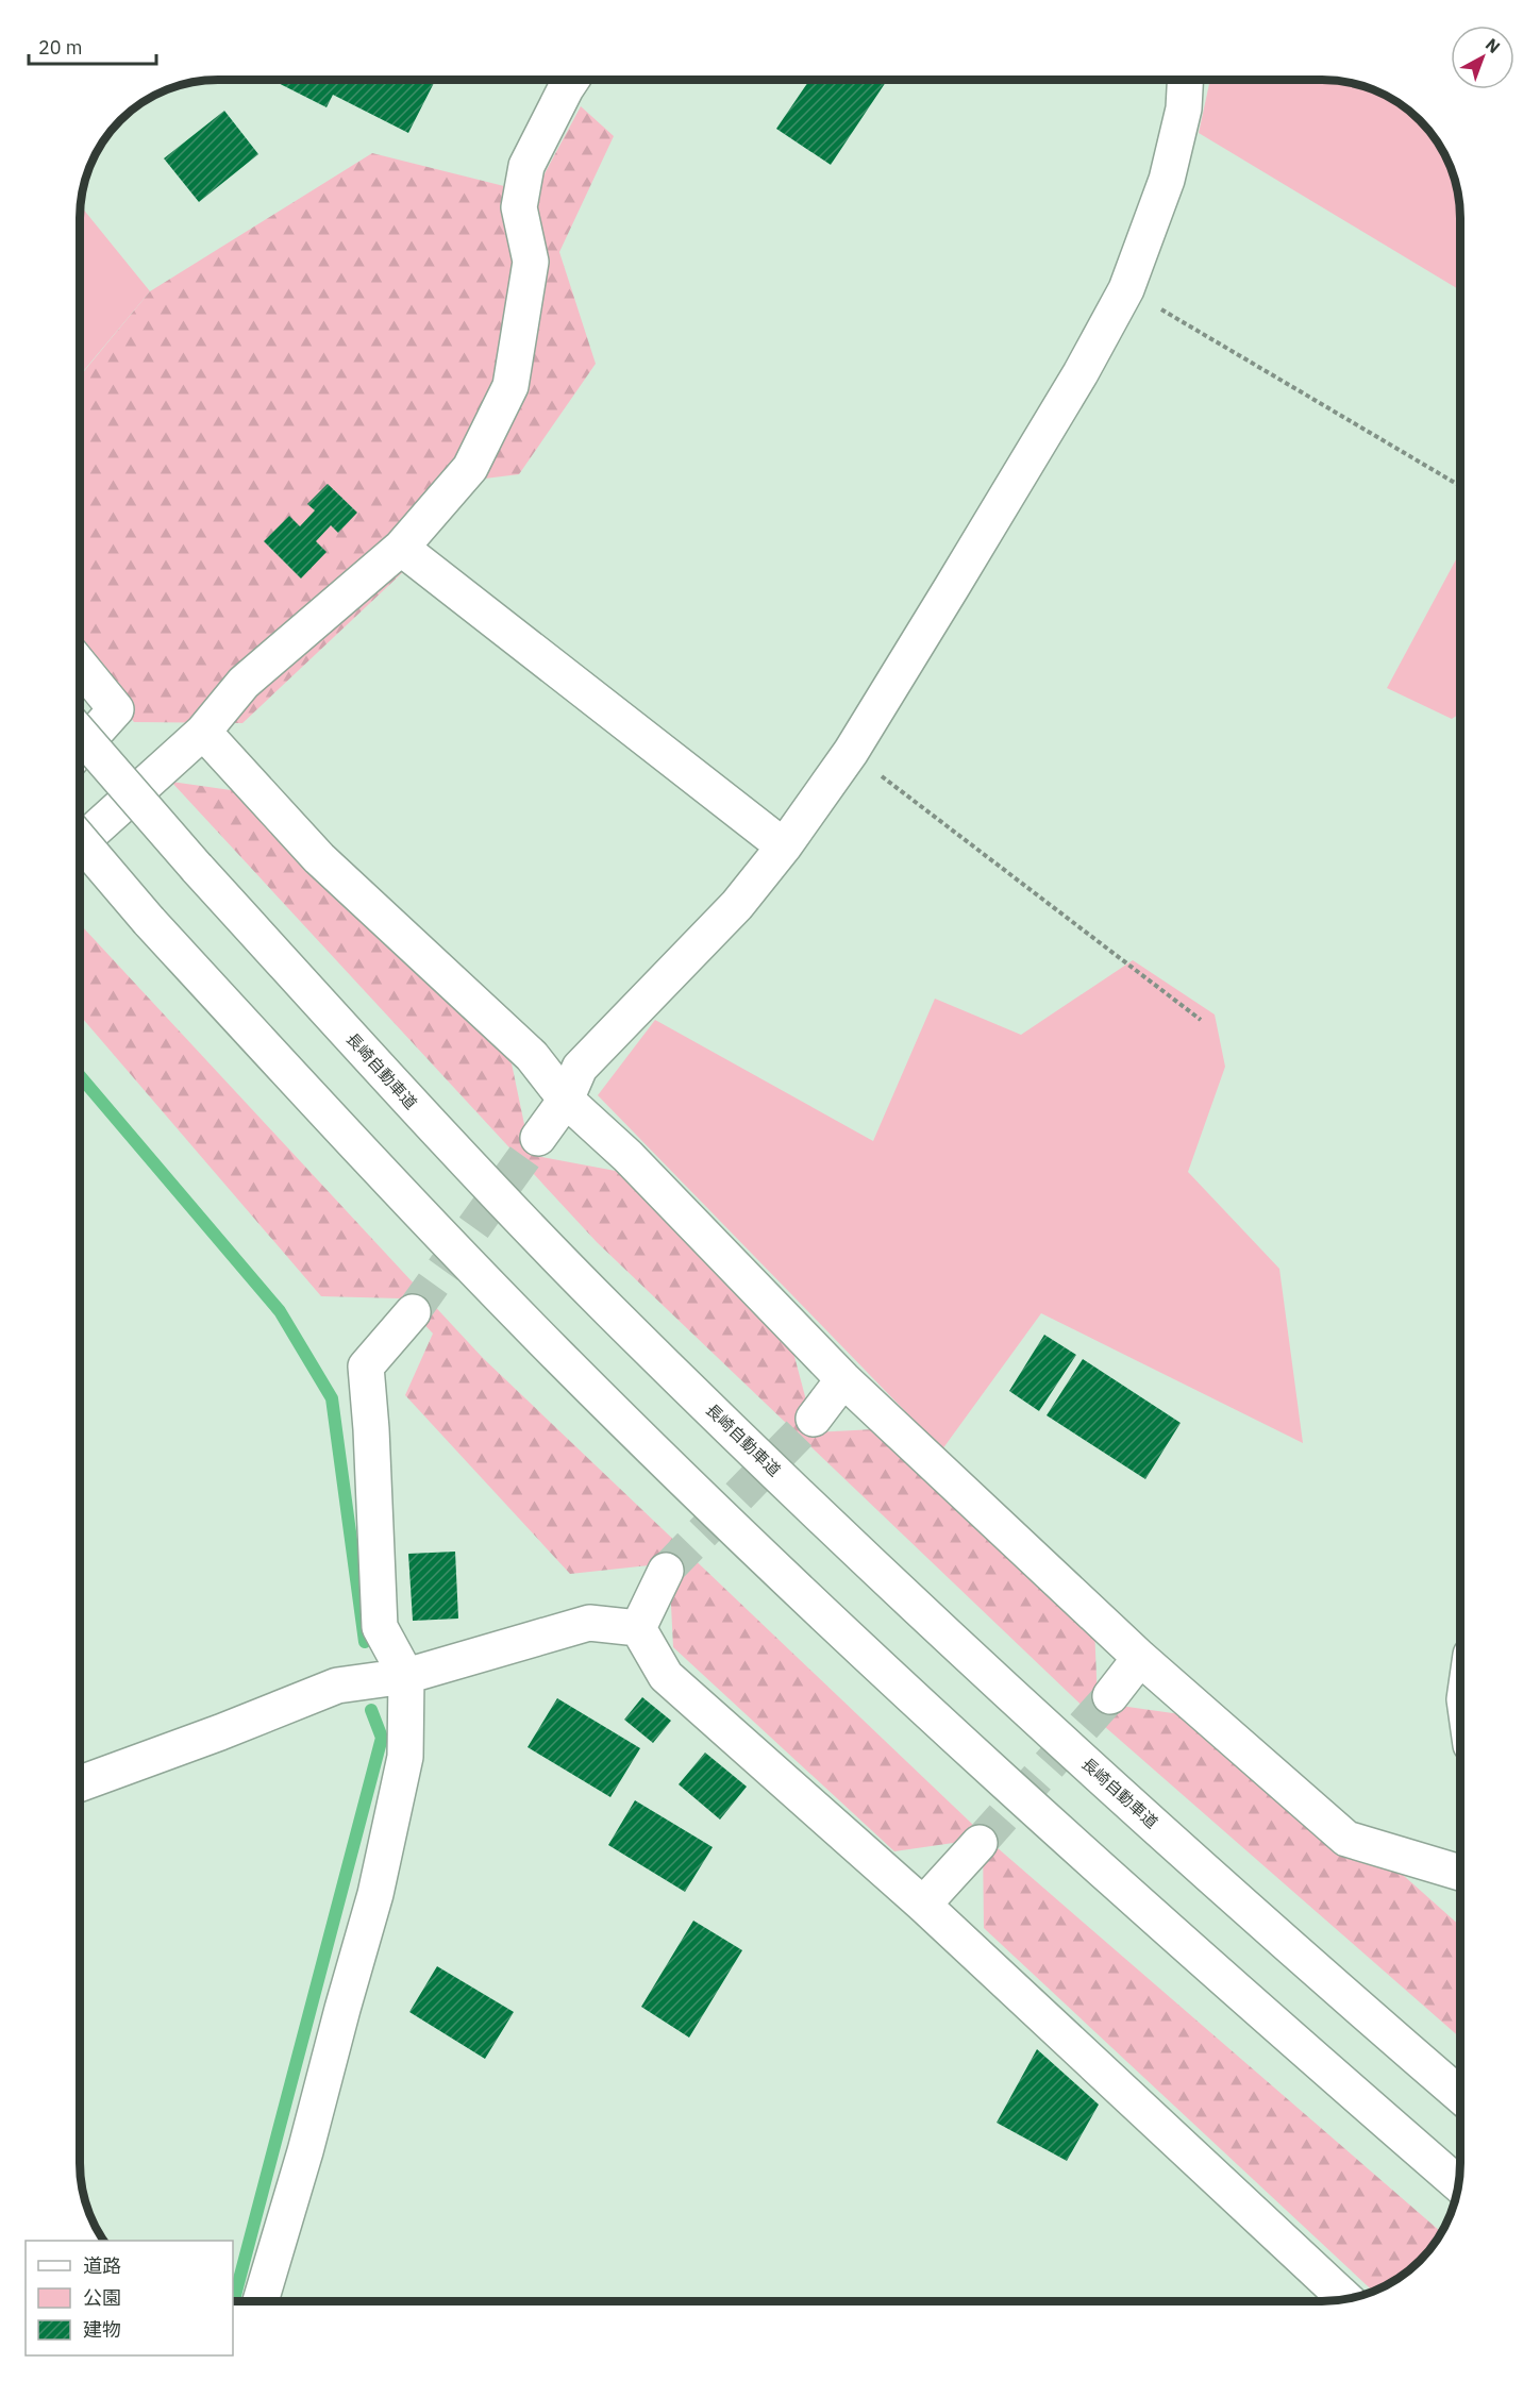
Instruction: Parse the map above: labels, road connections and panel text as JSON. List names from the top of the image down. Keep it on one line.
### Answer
{"streets":{"main road":["長崎自動車道"]},"legend":["道路","公園","建物"],"scale_bar":"20 m","north":"top right"}
